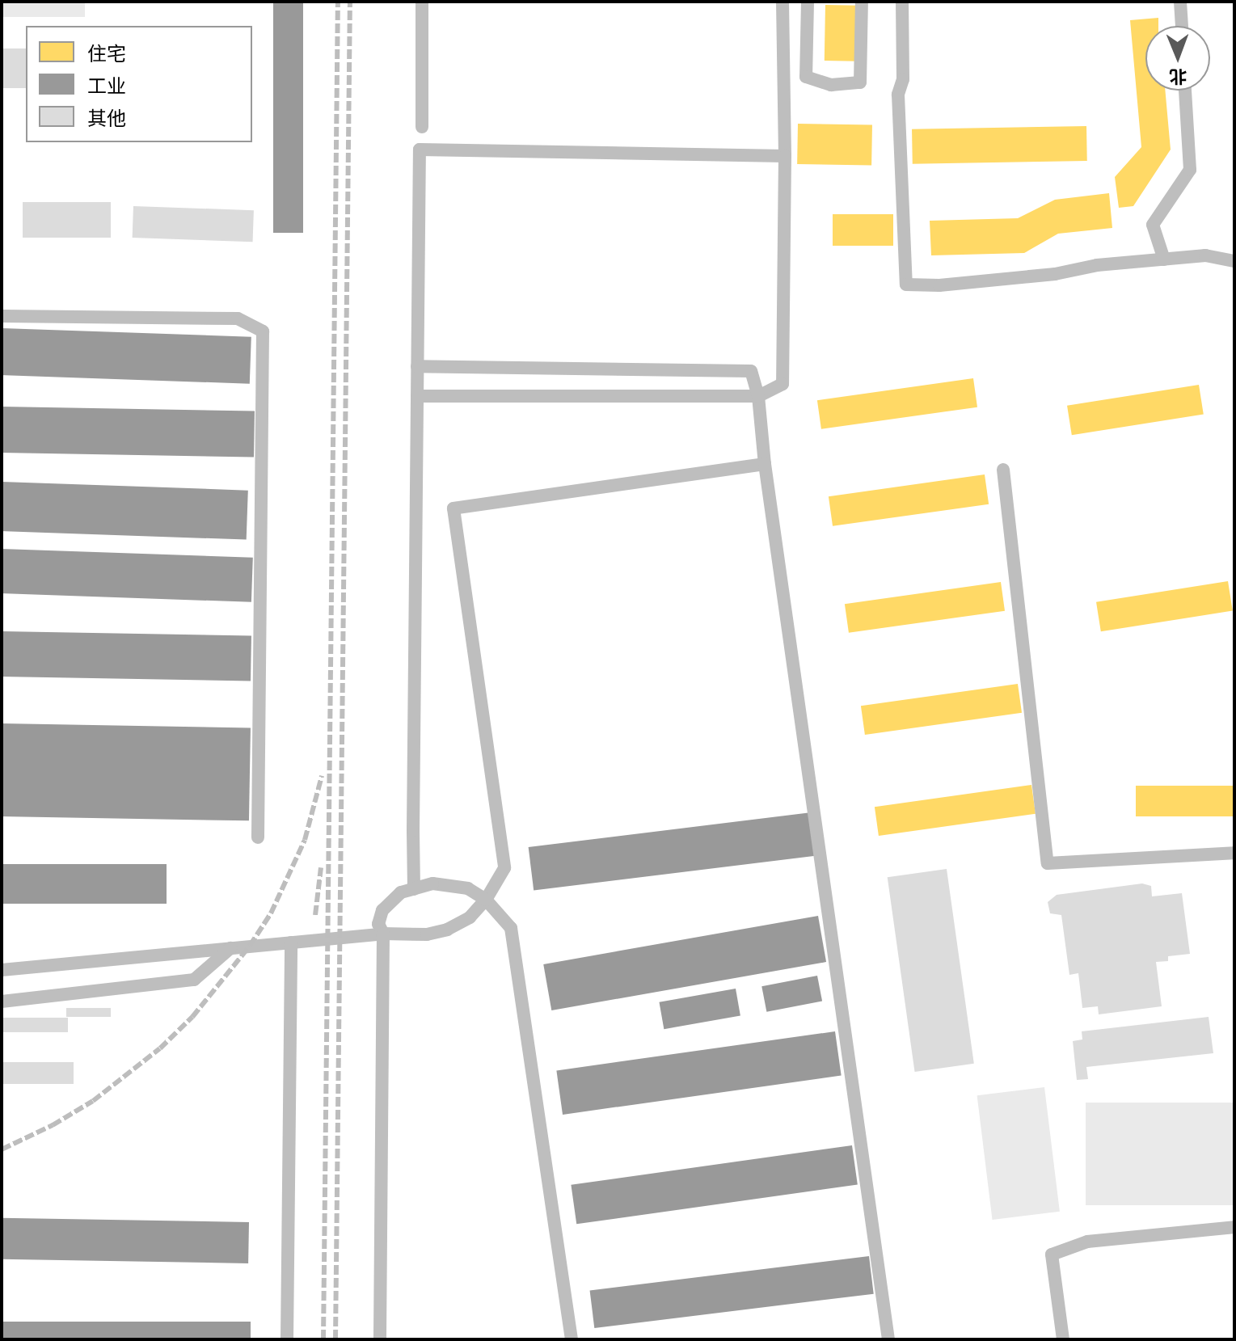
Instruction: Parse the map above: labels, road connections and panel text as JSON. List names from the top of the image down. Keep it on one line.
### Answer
{"legend":["住宅","工业","其他"],"north":"bottom"}
